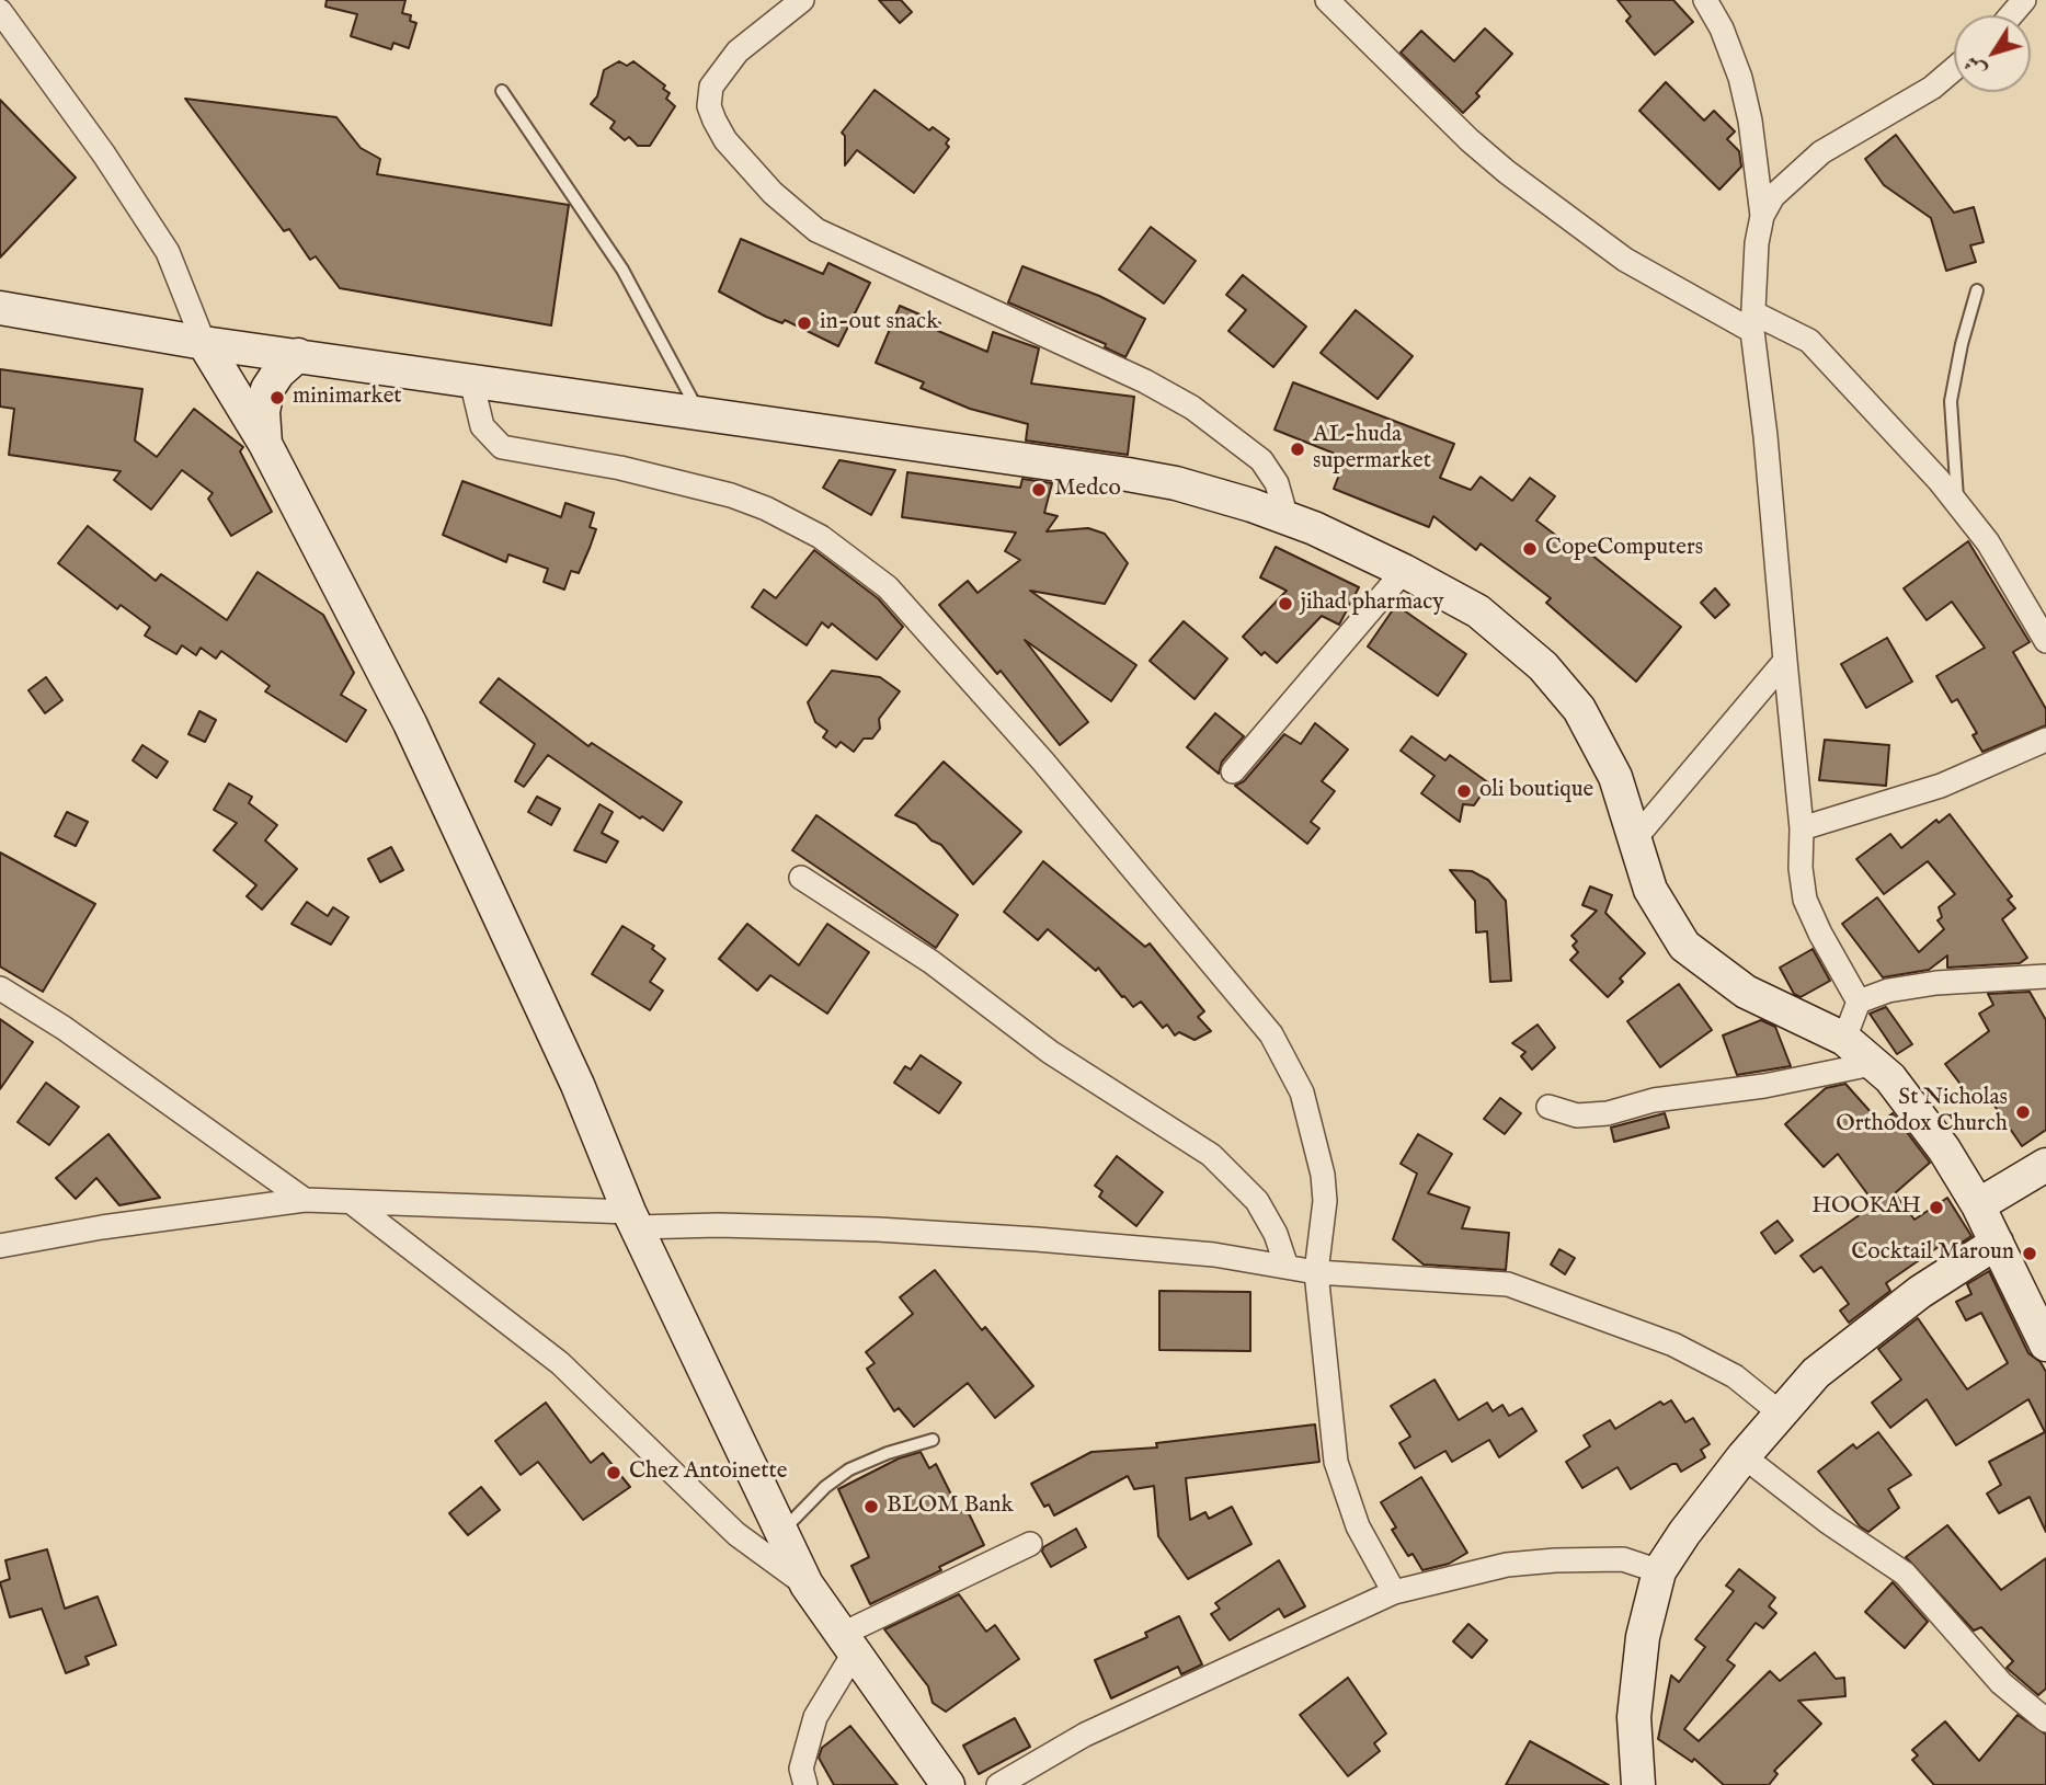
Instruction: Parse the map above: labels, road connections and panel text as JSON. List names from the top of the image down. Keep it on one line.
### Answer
{"places":["in-out snack","minimarket","AL-huda supermarket","Medco","CopeComputers","jihad pharmacy","oli boutique","St Nicholas Orthodox Church","HOOKAH","Cocktail Maroun","Chez Antoinette","BLOM Bank"],"north":"bottom left"}
